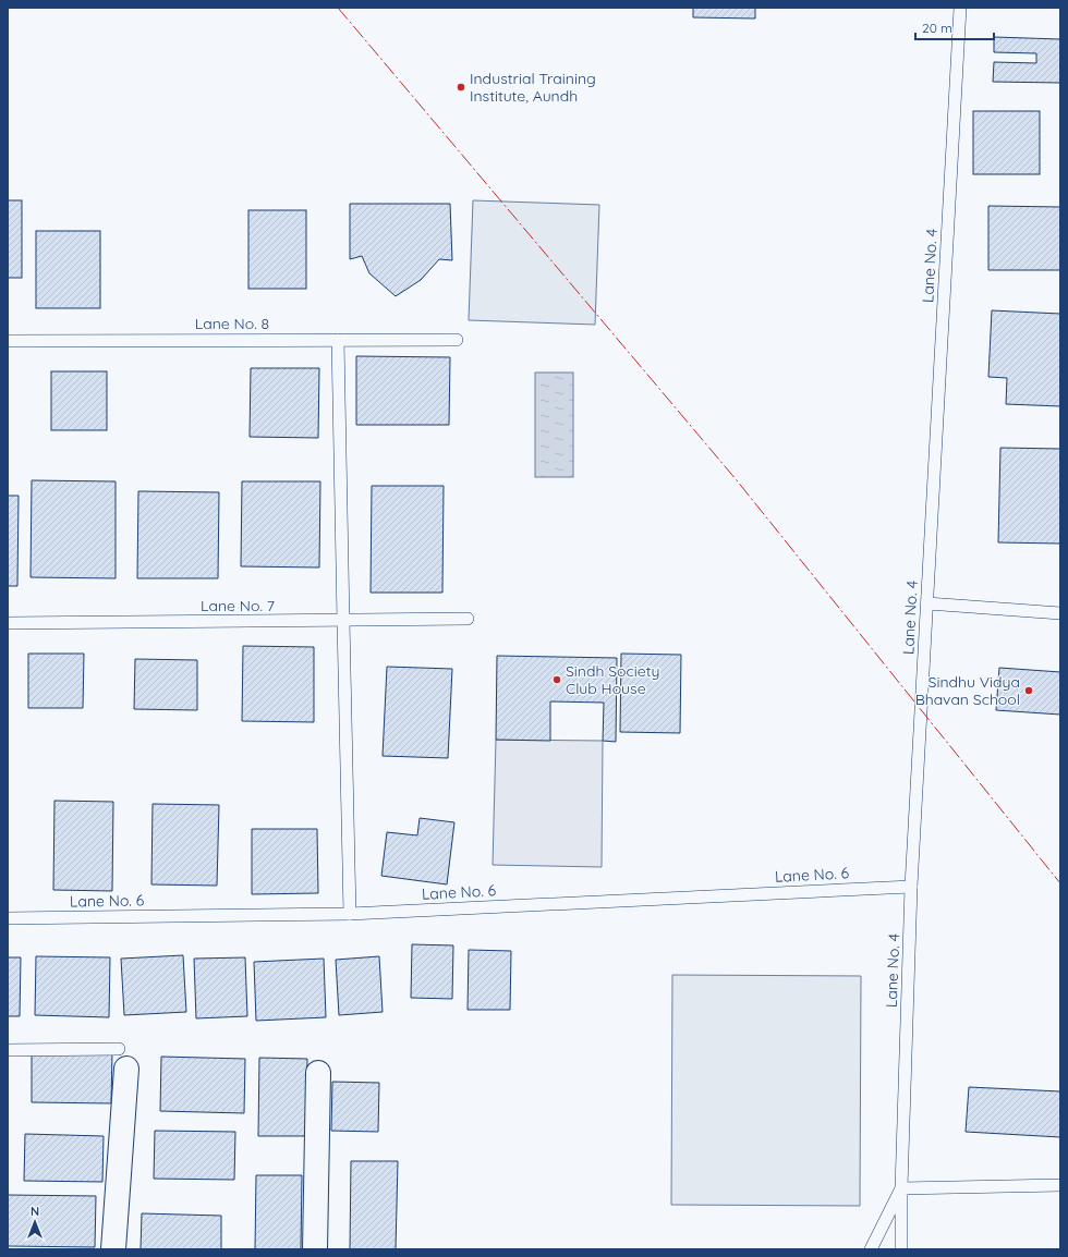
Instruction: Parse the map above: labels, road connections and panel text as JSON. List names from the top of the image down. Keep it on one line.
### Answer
{"streets":{"lane":["Lane No. 4","Lane No. 8","Lane No. 7","Lane No. 6"]},"crossings":[["Lane No. 4","Lane No. 6"]],"places":["Industrial Training Institute, Aundh","Sindh Society Club House","Sindhu Vidya Bhavan School"],"scale_bar":"20 m","north":"top"}
